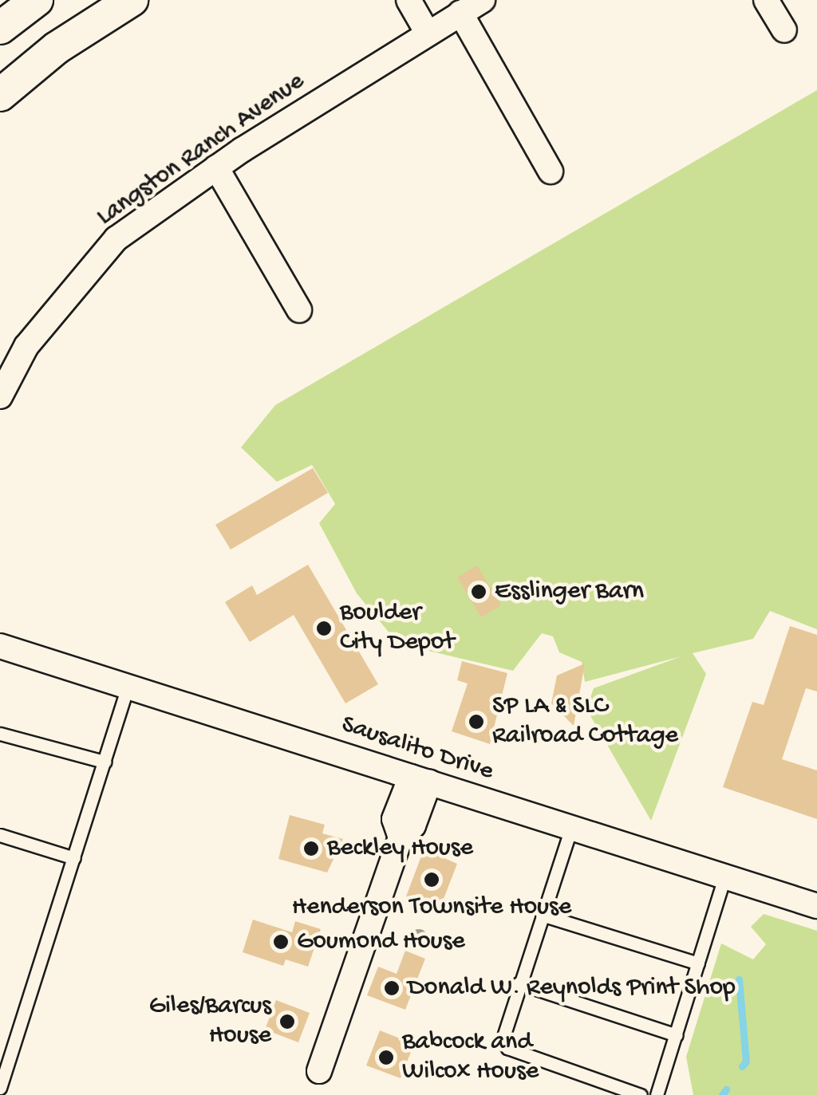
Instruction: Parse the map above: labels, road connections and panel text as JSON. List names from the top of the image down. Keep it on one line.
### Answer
{"streets":{"street":["Langston Ranch Avenue","Sausalito Drive"]},"places":["Esslinger Barn","Boulder City Depot","SP LA & SLC Railroad Cottage","Beckley House","Henderson Townsite House","Goumond House","Donald W. Reynolds Print Shop","Giles/Barcus House","Babcock and Wilcox House"]}
